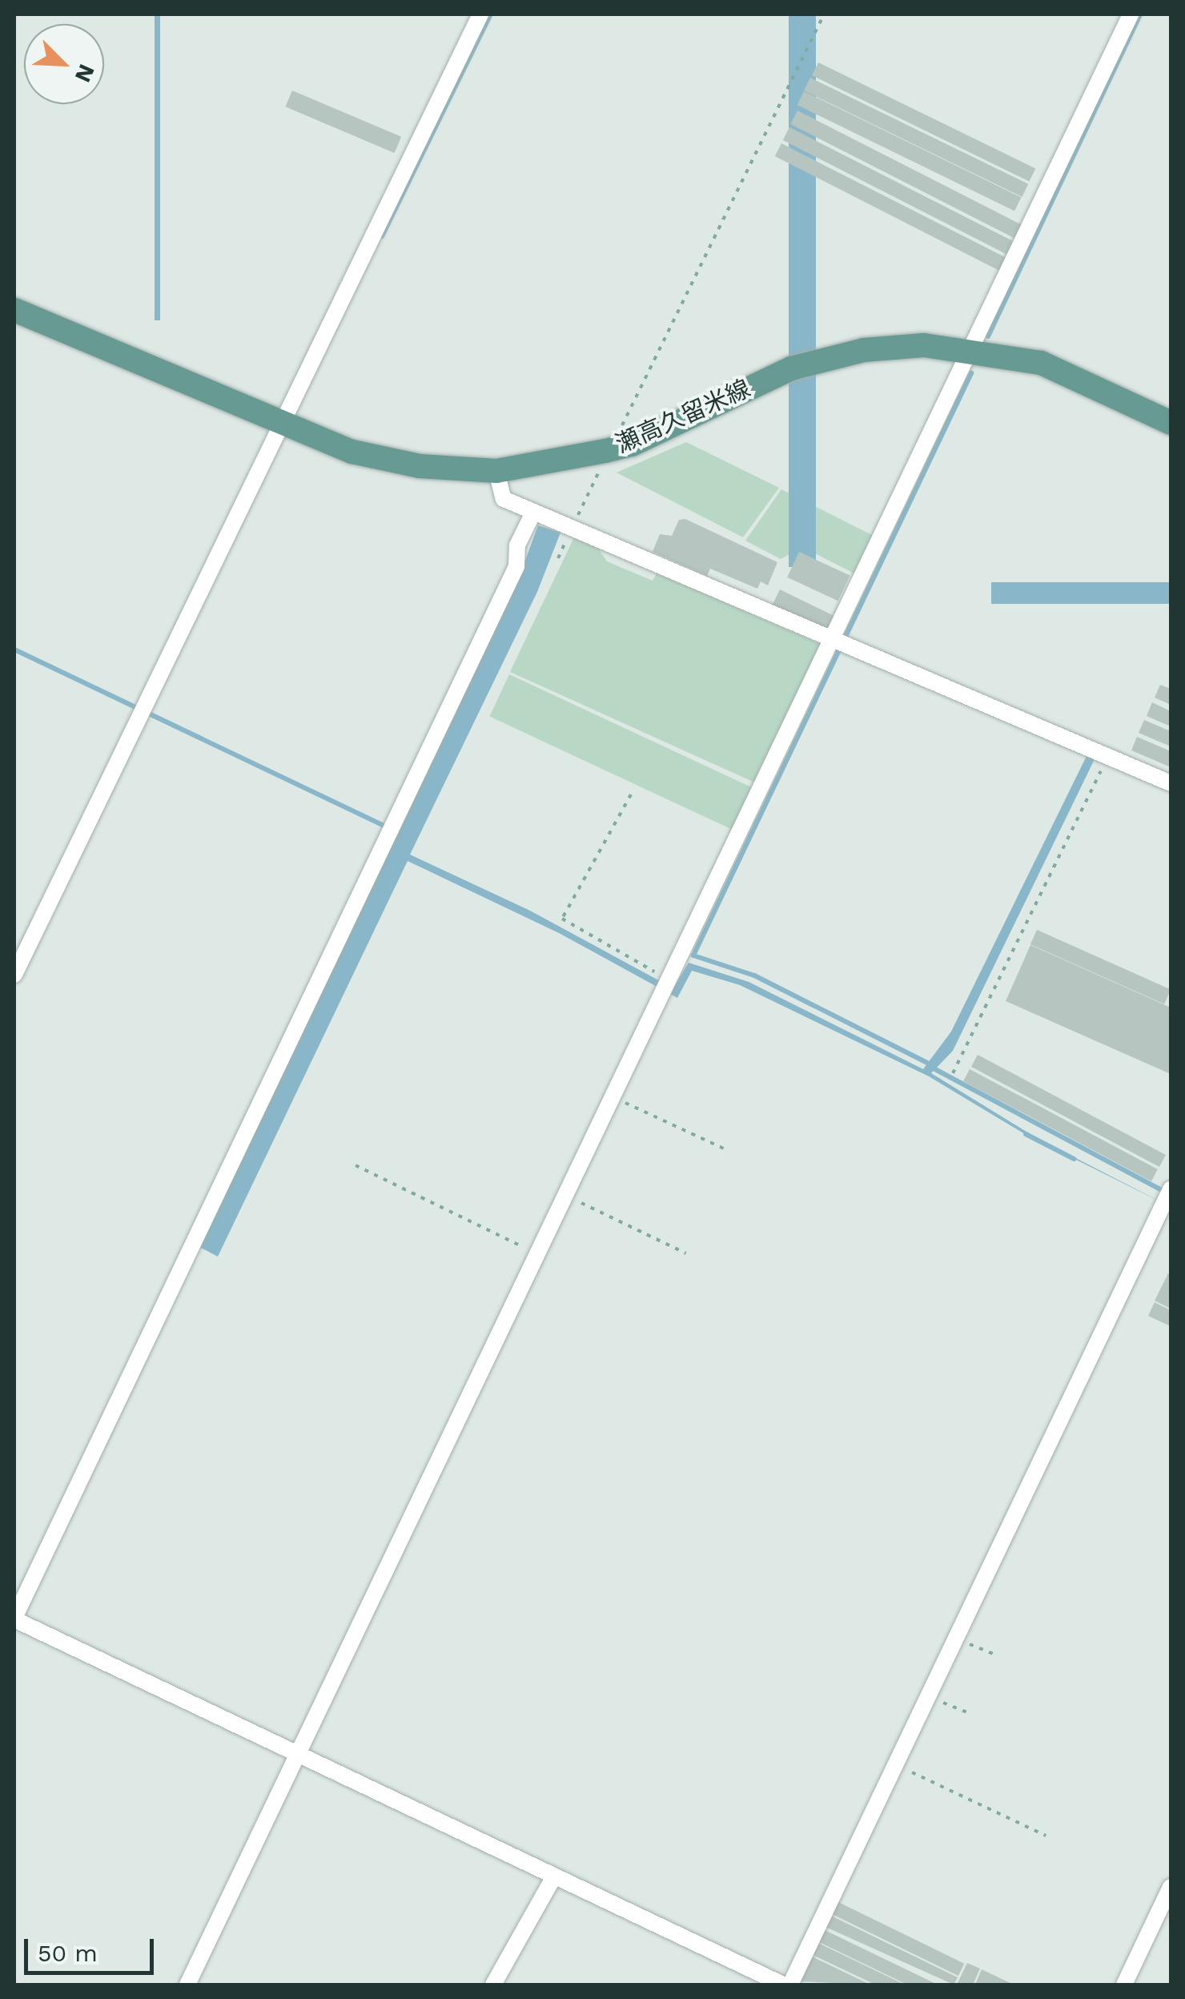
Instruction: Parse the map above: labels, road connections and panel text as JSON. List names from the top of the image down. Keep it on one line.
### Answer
{"streets":{"main road":["瀬高久留米線"]},"scale_bar":"50 m","north":"bottom right"}
